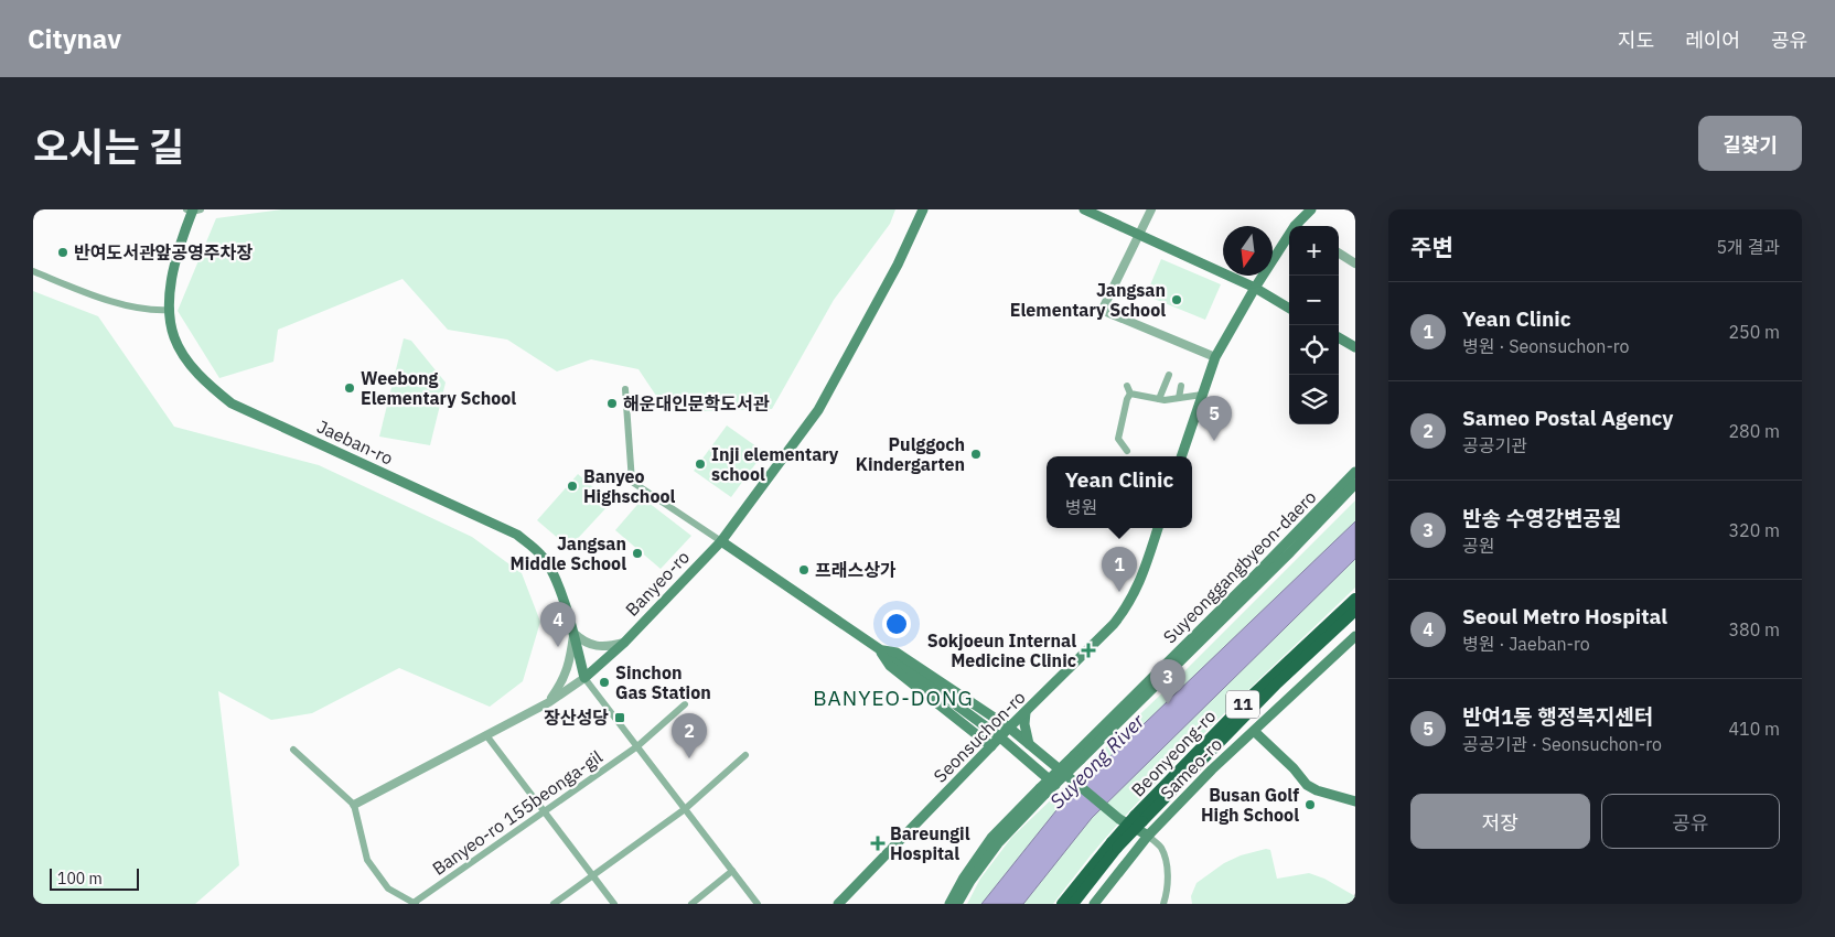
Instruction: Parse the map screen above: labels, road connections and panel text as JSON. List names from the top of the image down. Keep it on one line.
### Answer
{"streets":{"highway":["11","Beonyeong-ro"],"main road":["Jaeban-ro","Suyeonggangbyeon-daero","Banyeo-ro","Seonsuchon-ro","Sameo-ro"],"street":["Banyeo-ro 155beonga-gil"]},"crossings":[["Jaeban-ro","Banyeo-ro"],["11","Beonyeong-ro"]],"districts":["BANYEO-DONG"],"water":["Suyeong River"],"places":{"other":["반여도서관앞공영주차장","Jangsan Elementary School","Weebong Elementary School","해운대인문학도서관","Pulggoch Kindergarten","Inji elementary school","Banyeo Highschool","Jangsan Middle School","프래스상가","Sinchon Gas Station","Busan Golf High School"],"health":["Sokjoeun Internal Medicine Clinic","Bareungil Hospital"],"transit":["장산성당"]},"scale_bar":"100 m","north":"bottom","page":{"header":"Citynav","nav":["지도","레이어","공유"],"title":"오시는 길","buttons":["길찾기",["저장","공유"]],"heading":["주변","5개 결과"],"map_buttons":["+","−"],"list":[{"mark":"1","name":"Yean Clinic","note":"병원 · Seonsuchon-ro","value":"250 m"},{"mark":"2","name":"Sameo Postal Agency","note":"공공기관","value":"280 m"},{"mark":"3","name":"반송 수영강변공원","note":"공원","value":"320 m"},{"mark":"4","name":"Seoul Metro Hospital","note":"병원 · Jaeban-ro","value":"380 m"},{"mark":"5","name":"반여1동 행정복지센터","note":"공공기관 · Seonsuchon-ro","value":"410 m"}],"pins":["5","1","4","3","2"],"popup":["Yean Clinic","병원"],"scale":"100 m"}}
